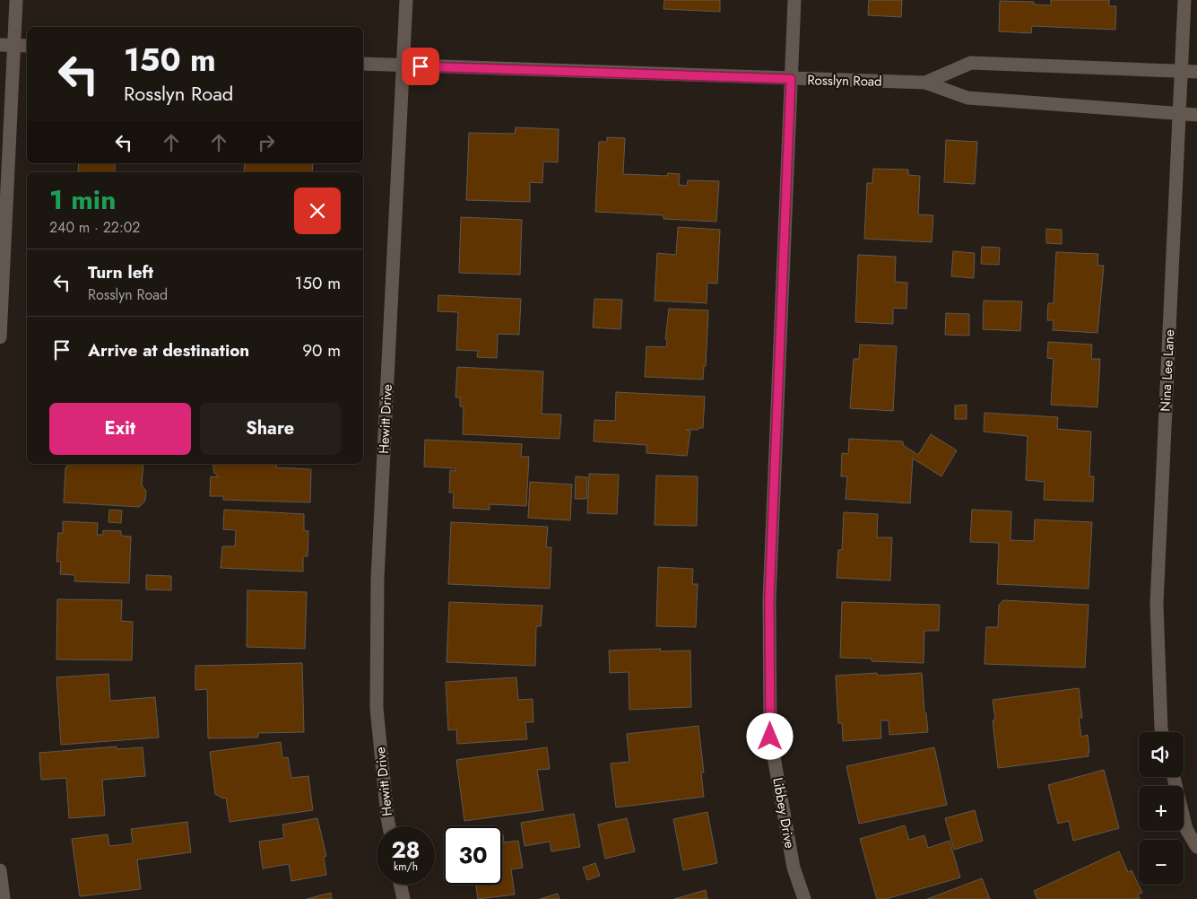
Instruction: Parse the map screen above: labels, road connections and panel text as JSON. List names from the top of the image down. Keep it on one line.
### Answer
{"streets":{"street":["Rosslyn Road","Nina Lee Lane","Hewitt Drive","Libbey Drive"]},"crossings":[["Rosslyn Road","Nina Lee Lane"],["Rosslyn Road","Hewitt Drive"],["Rosslyn Road","Libbey Drive"]],"page":{"turn":["150 m","Rosslyn Road"],"heading":["1 min","240 m · 22:02"],"list":[{"name":"Turn left","note":"Rosslyn Road","value":"150 m"},{"name":"Arrive at destination","value":"90 m"}],"buttons":["Exit","Share"],"map_buttons":["+","−"],"speed":"28 km/h","limit":"30"}}
